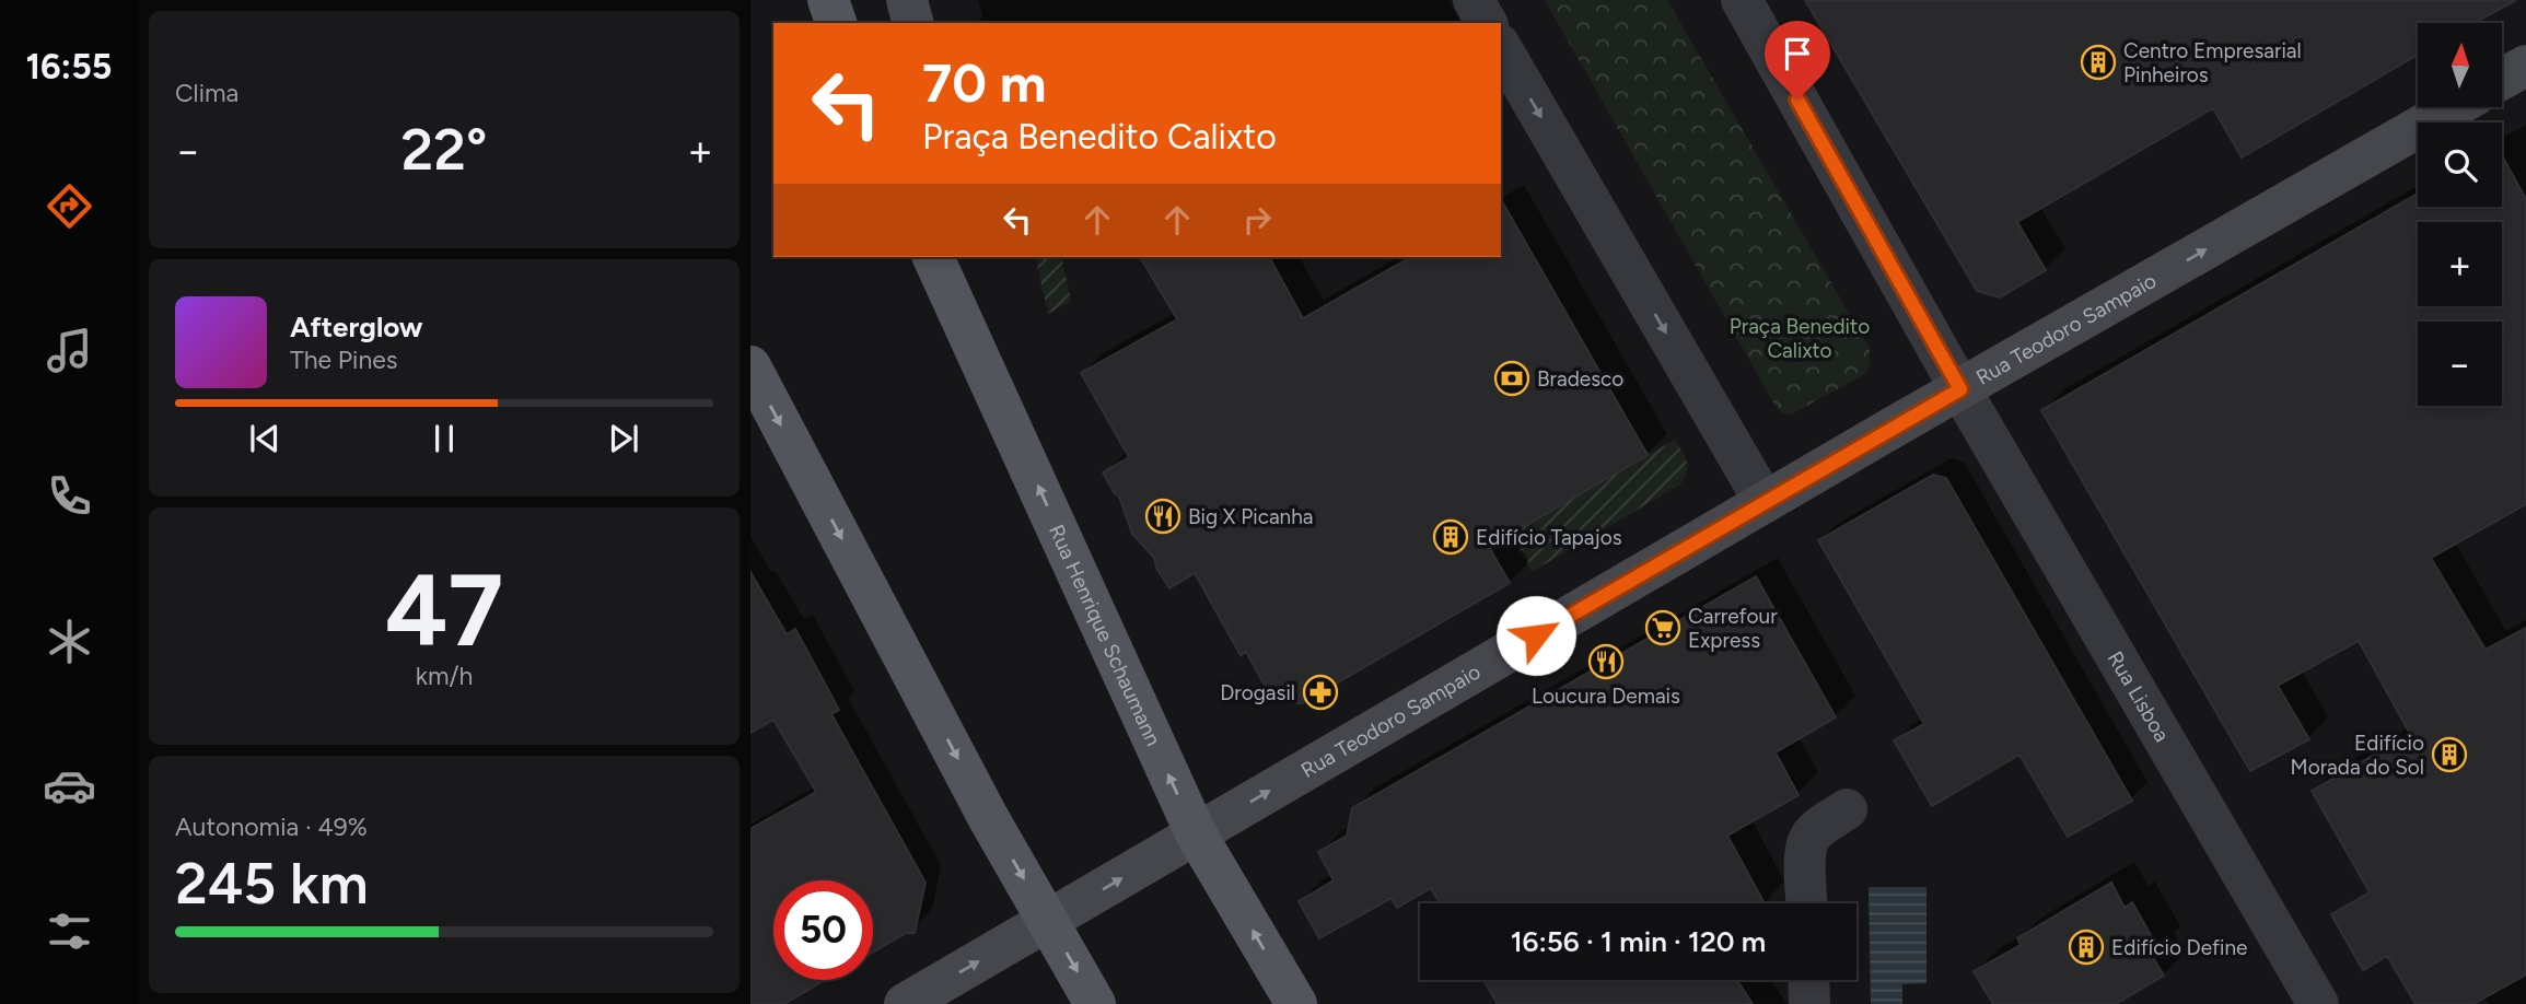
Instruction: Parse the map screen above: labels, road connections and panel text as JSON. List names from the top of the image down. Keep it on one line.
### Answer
{"streets":{"main road":["Rua Teodoro Sampaio","Rua Henrique Schaumann"],"street":["Rua Lisboa"]},"crossings":[["Rua Teodoro Sampaio","Rua Henrique Schaumann"],["Rua Teodoro Sampaio","Rua Lisboa"]],"one_way":["Rua Teodoro Sampaio"],"parks":["Praça Benedito Calixto"],"places":{"building":["Centro Empresarial Pinheiros","Edifício Tapajos","Edifício Morada do Sol","Edifício Define"],"bank":["Bradesco"],"restaurant":["Big X Picanha","Loucura Demais"],"supermarket":["Carrefour Express"],"pharmacy":["Drogasil"]},"north":"top","page":{"tabs":"16:55","tile":["Clima",["47","km/h"],["Autonomia · 49%","245 km"]],"map_buttons":["+","−"],"turn":["70 m","Praça Benedito Calixto"],"heat":["−","22°","+"],"song":["Afterglow","The Pines"],"limit":"50","trip":"16:56 · 1 min · 120 m"}}
